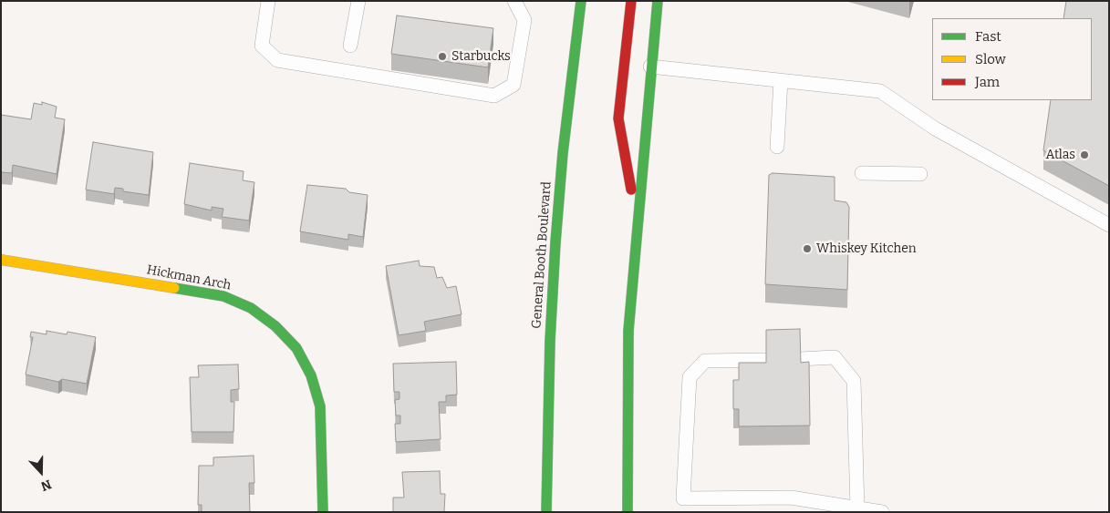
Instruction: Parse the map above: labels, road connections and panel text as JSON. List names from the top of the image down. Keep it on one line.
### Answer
{"streets":{"main road":["General Booth Boulevard","Hickman Arch"]},"places":["Starbucks","Atlas","Whiskey Kitchen"],"legend":["Fast","Slow","Jam"],"north":"bottom"}
